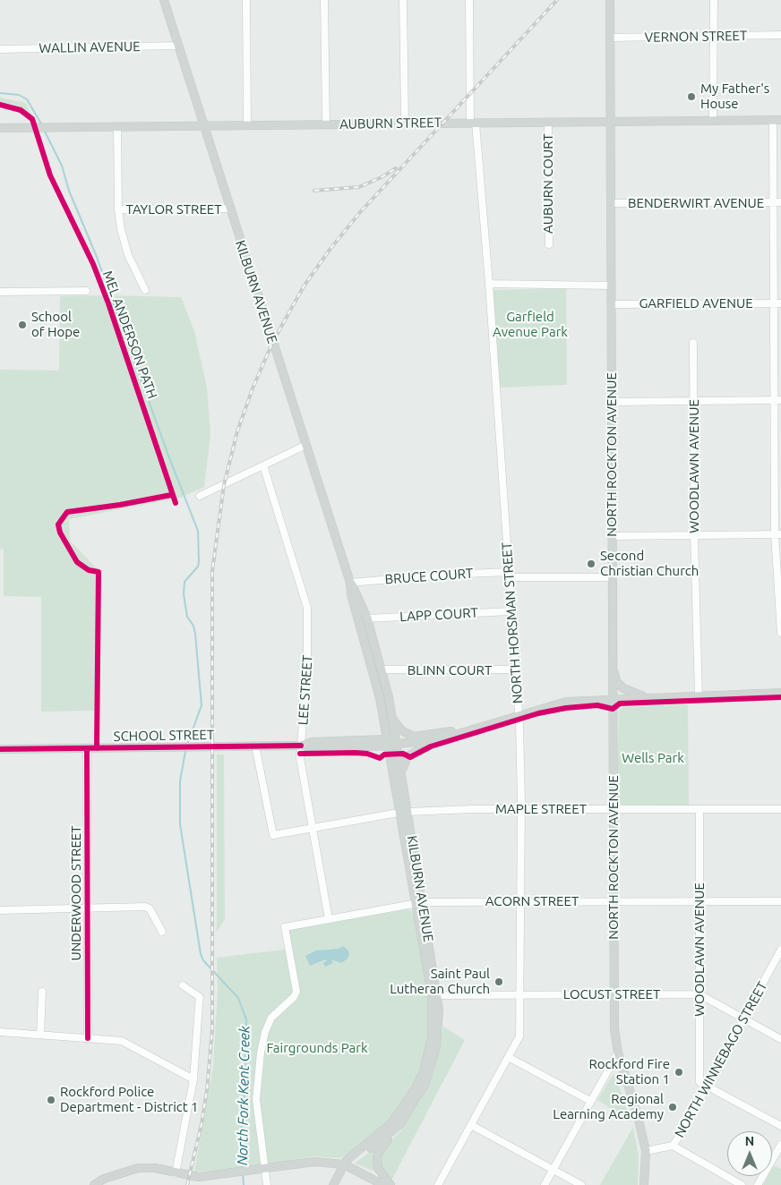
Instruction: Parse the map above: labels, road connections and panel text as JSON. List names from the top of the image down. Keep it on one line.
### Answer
{"streets":{"main road":["AUBURN STREET","KILBURN AVENUE","NORTH ROCKTON AVENUE","SCHOOL STREET"],"street":["VERNON STREET","WALLIN AVENUE","AUBURN COURT","BENDERWIRT AVENUE","TAYLOR STREET","GARFIELD AVENUE","WOODLAWN AVENUE","BRUCE COURT","LAPP COURT","NORTH HORSMAN STREET","BLINN COURT","LEE STREET","MAPLE STREET","UNDERWOOD STREET","ACORN STREET","LOCUST STREET","NORTH WINNEBAGO STREET"],"cycle path":["MEL ANDERSON PATH"]},"crossings":[["VERNON STREET","NORTH ROCKTON AVENUE"],["WALLIN AVENUE","KILBURN AVENUE"],["AUBURN STREET","AUBURN COURT"],["AUBURN STREET","KILBURN AVENUE"],["AUBURN STREET","NORTH ROCKTON AVENUE"],["AUBURN STREET","NORTH HORSMAN STREET"],["BENDERWIRT AVENUE","NORTH ROCKTON AVENUE"],["TAYLOR STREET","KILBURN AVENUE"],["KILBURN AVENUE","BRUCE COURT"],["KILBURN AVENUE","LAPP COURT"],["KILBURN AVENUE","BLINN COURT"],["KILBURN AVENUE","SCHOOL STREET"],["KILBURN AVENUE","MAPLE STREET"],["KILBURN AVENUE","ACORN STREET"],["KILBURN AVENUE","LOCUST STREET"],["GARFIELD AVENUE","NORTH ROCKTON AVENUE"],["NORTH ROCKTON AVENUE","BRUCE COURT"],["NORTH ROCKTON AVENUE","MAPLE STREET"],["NORTH ROCKTON AVENUE","ACORN STREET"],["NORTH ROCKTON AVENUE","LOCUST STREET"],["WOODLAWN AVENUE","MAPLE STREET"],["WOODLAWN AVENUE","ACORN STREET"],["WOODLAWN AVENUE","LOCUST STREET"],["WOODLAWN AVENUE","NORTH WINNEBAGO STREET"],["BRUCE COURT","NORTH HORSMAN STREET"],["LAPP COURT","NORTH HORSMAN STREET"],["NORTH HORSMAN STREET","BLINN COURT"],["NORTH HORSMAN STREET","MAPLE STREET"],["NORTH HORSMAN STREET","ACORN STREET"],["NORTH HORSMAN STREET","LOCUST STREET"],["LEE STREET","SCHOOL STREET"],["LEE STREET","ACORN STREET"],["SCHOOL STREET","UNDERWOOD STREET"],["LOCUST STREET","NORTH WINNEBAGO STREET"]],"water":["North Fork Kent Creek"],"parks":["Garfield Avenue Park","Wells Park","Fairgrounds Park"],"places":["My Father's House","School of Hope","Second Christian Church","Saint Paul Lutheran Church","Rockford Fire Station 1","Rockford Police Department - District 1","Regional Learning Academy"],"north":"top"}
